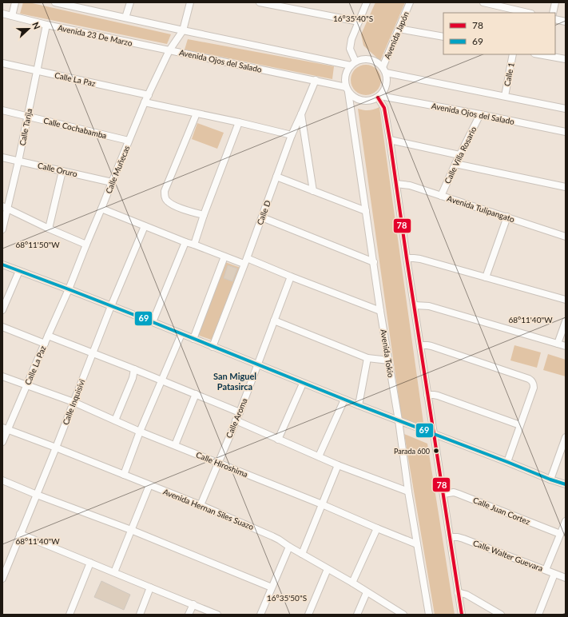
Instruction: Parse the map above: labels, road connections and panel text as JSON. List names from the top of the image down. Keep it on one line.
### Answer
{"streets":{"street":["Avenida 23 De Marzo","Avenida Japón","Avenida Ojos del Salado","Calle 1","Calle La Paz","Calle Tarija","Calle Cochabamba","Calle Villa Rosario","Calle Oruro","Calle Muñecas","Avenida Tulipangato","Calle D","Avenida Tokio","Calle Inquisivi","Calle Aroma","Calle Hiroshima","Avenida Hernan Siles Suazo","Calle Juan Cortez","Calle Walter Guevara"]},"crossings":[["Avenida 23 De Marzo","Avenida Ojos del Salado"],["Avenida 23 De Marzo","Calle Tarija"],["Avenida 23 De Marzo","Calle Muñecas"],["Avenida Japón","Avenida Ojos del Salado"],["Avenida Japón","Avenida Tokio"],["Avenida Ojos del Salado","Calle Villa Rosario"],["Avenida Ojos del Salado","Calle Muñecas"],["Avenida Ojos del Salado","Calle D"],["Avenida Ojos del Salado","Avenida Tokio"],["Calle La Paz","Calle Tarija"],["Calle La Paz","Calle Muñecas"],["Calle La Paz","Calle Hiroshima"],["Calle La Paz","Avenida Hernan Siles Suazo"],["Calle Tarija","Calle Cochabamba"],["Calle Tarija","Calle Oruro"],["Calle Cochabamba","Calle Muñecas"],["Calle Villa Rosario","Avenida Tulipangato"],["Calle Oruro","Calle Muñecas"],["Avenida Tokio","Calle Hiroshima"],["Calle Inquisivi","Calle Hiroshima"],["Calle Inquisivi","Avenida Hernan Siles Suazo"],["Calle Aroma","Calle Hiroshima"],["Calle Aroma","Avenida Hernan Siles Suazo"]],"districts":["San Miguel Patasirca"],"places":["Parada 600"],"lines":["transit line 78","transit line 69"],"legend":["78","69"],"north":"right","coordinates":["16°35'40\"S","68°11'50\"W","68°11'40\"W","16°35'50\"S"]}
